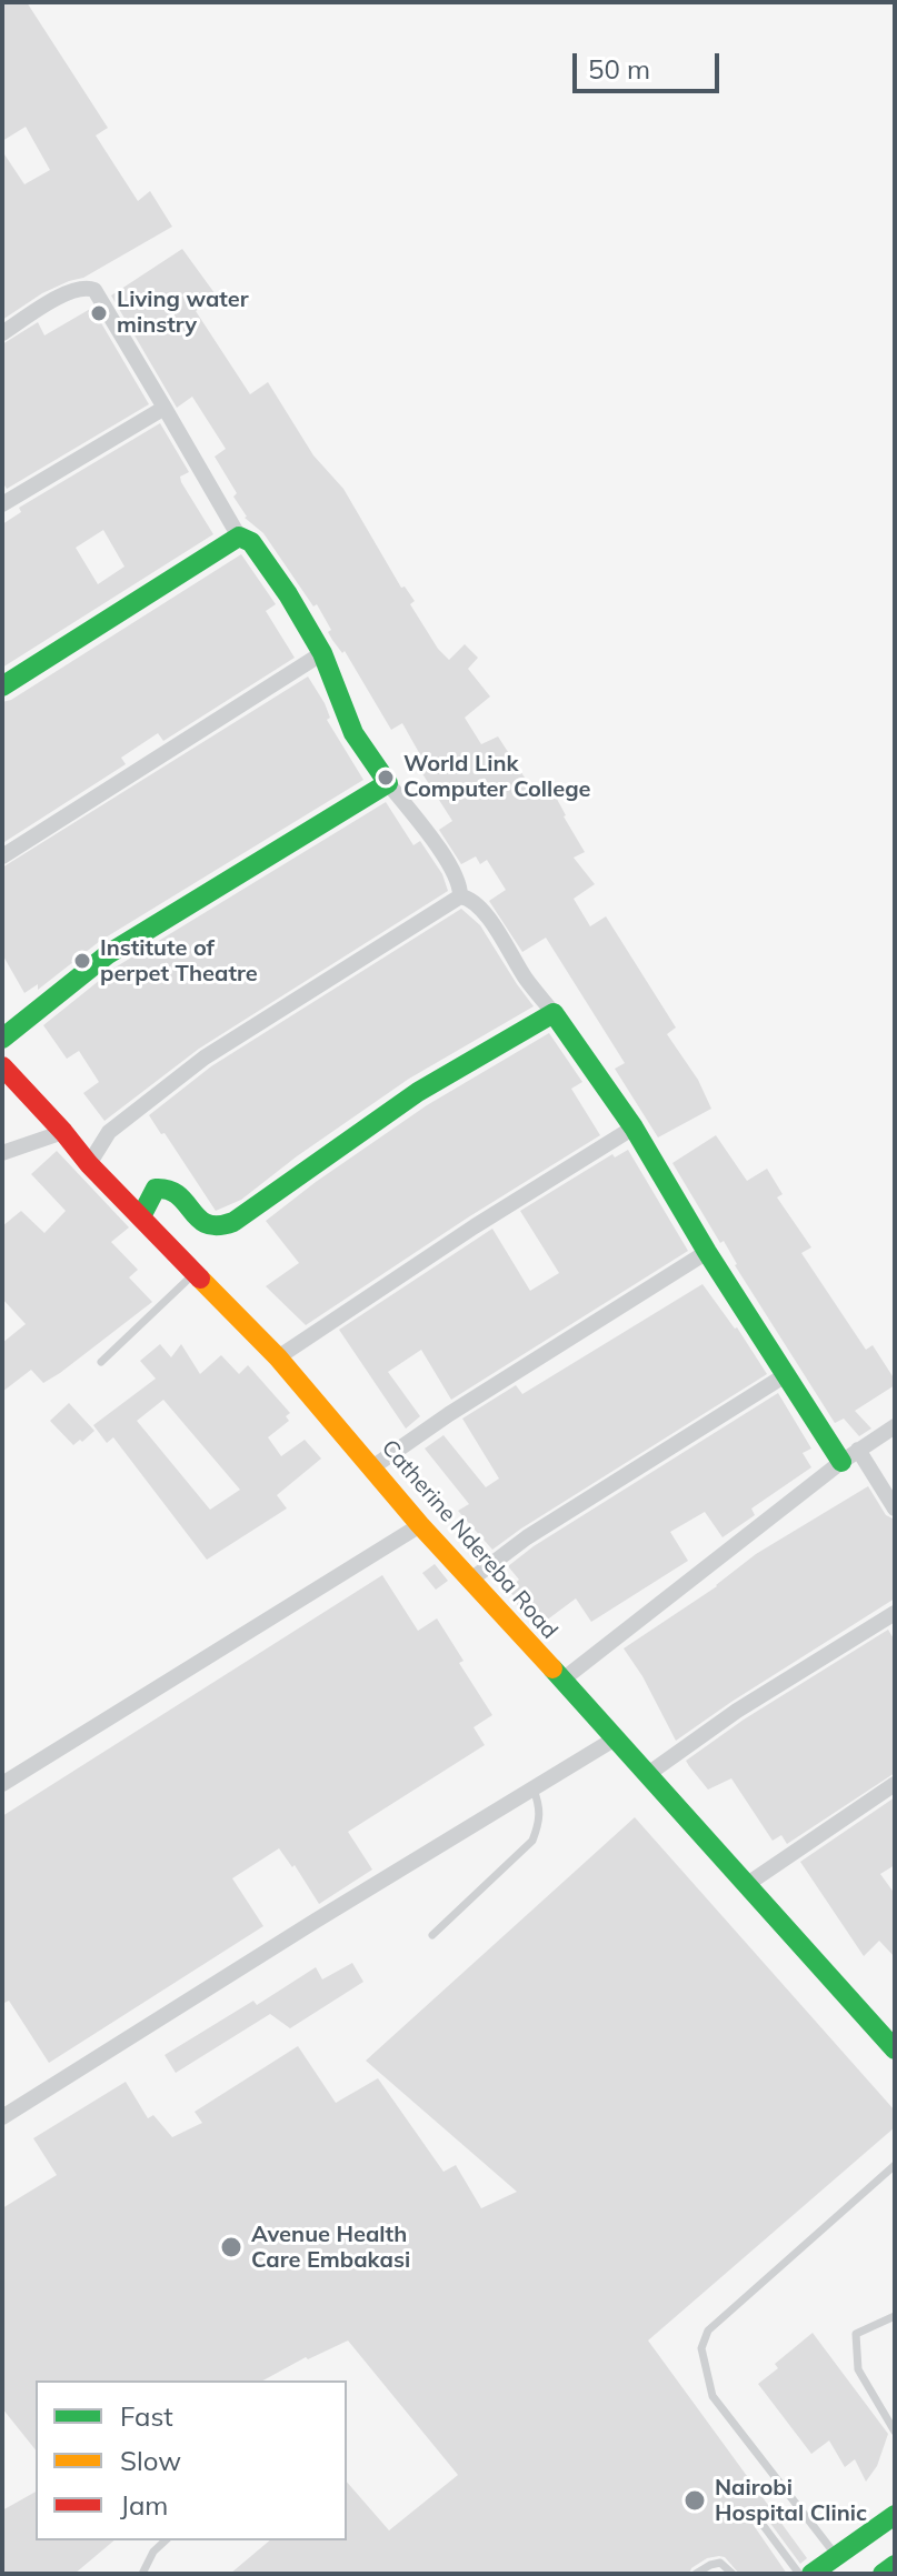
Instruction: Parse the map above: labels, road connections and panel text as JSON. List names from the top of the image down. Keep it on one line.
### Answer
{"streets":{"street":["Catherine Ndereba Road"]},"places":["Living water minstry","World Link Computer College","Institute of perpet Theatre","Avenue Health Care Embakasi","Nairobi Hospital Clinic"],"legend":["Fast","Slow","Jam"],"scale_bar":"50 m"}
